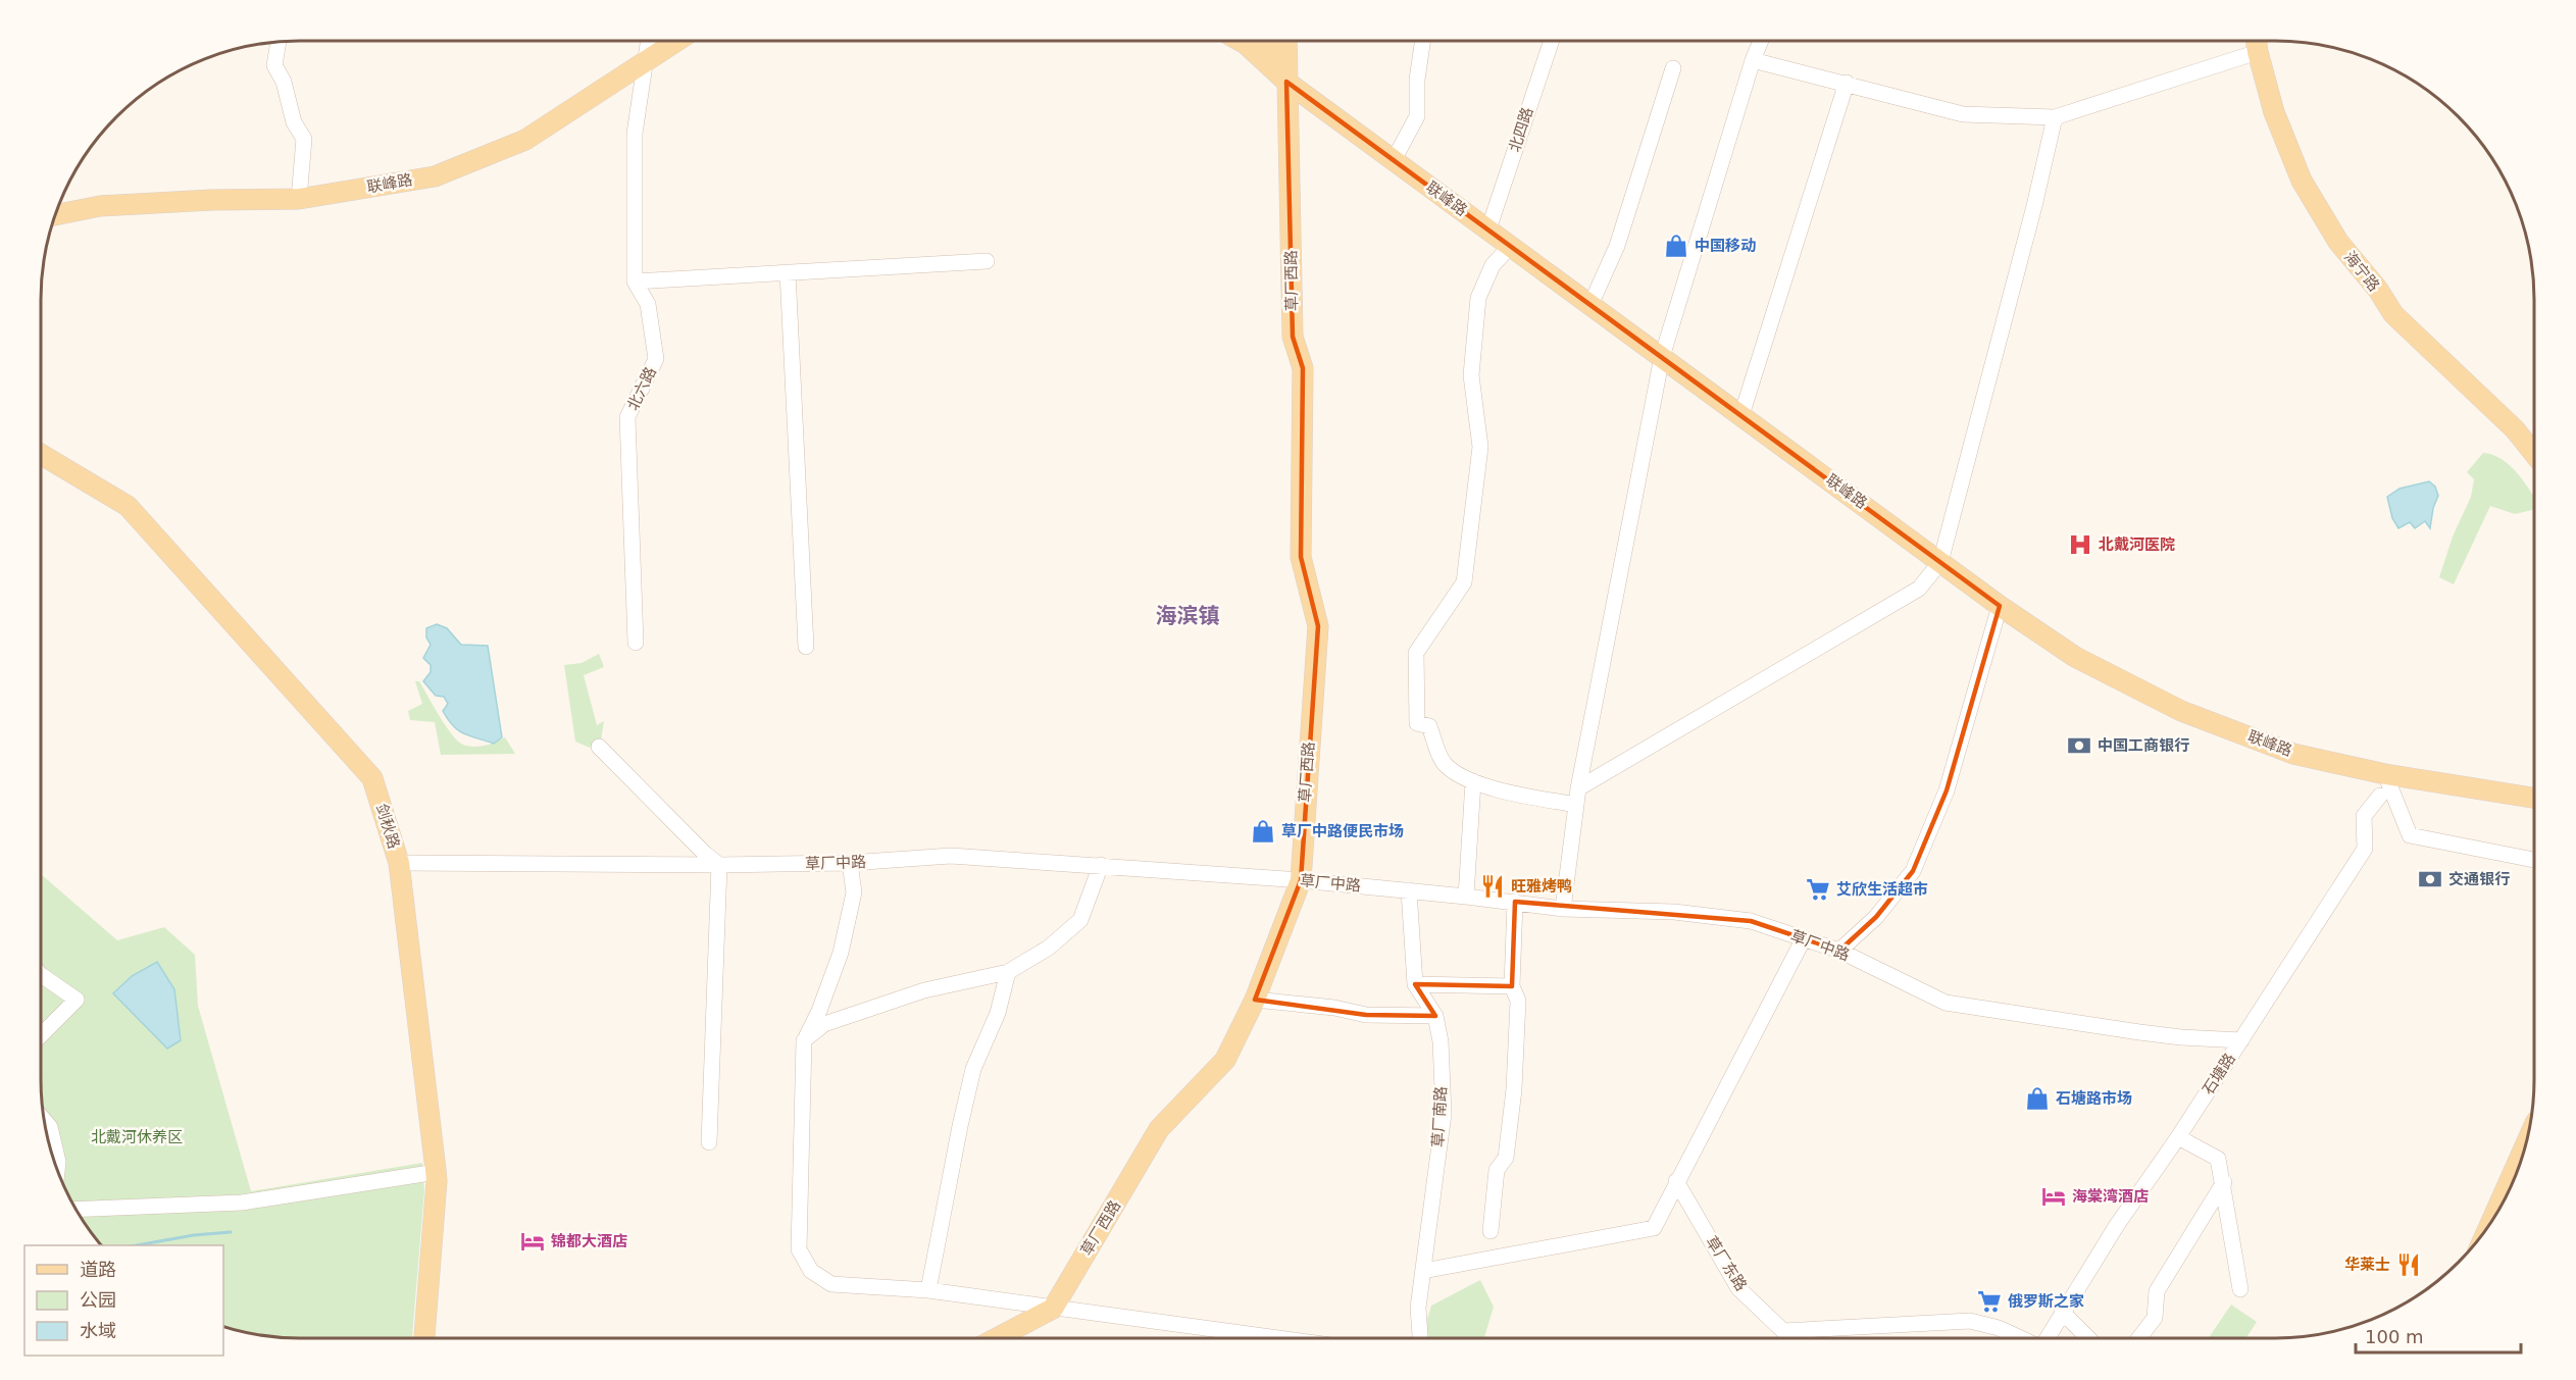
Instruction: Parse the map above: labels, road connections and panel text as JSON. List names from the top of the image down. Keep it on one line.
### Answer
{"streets":{"main road":["联峰路","海宁路","草厂西路","剑秋路"],"street":["北四路","北六路","草厂中路","石塘路","草厂南路","草厂东路"]},"crossings":[["北四路","联峰路"],["联峰路","草厂西路"],["联峰路","北六路"],["草厂西路","草厂中路"],["剑秋路","草厂中路"],["草厂中路","石塘路"],["草厂中路","草厂南路"]],"districts":["海滨镇"],"parks":["北戴河休养区"],"places":{"shop":["中国移动","草厂中路便民市场","石塘路市场"],"hospital":["北戴河医院"],"bank":["中国工商银行","交通银行"],"restaurant":["旺雅烤鸭","华莱士"],"supermarket":["艾欣生活超市","俄罗斯之家"],"hotel":["海棠湾酒店","锦都大酒店"]},"legend":["道路","公园","水域"],"scale_bar":"100 m"}
